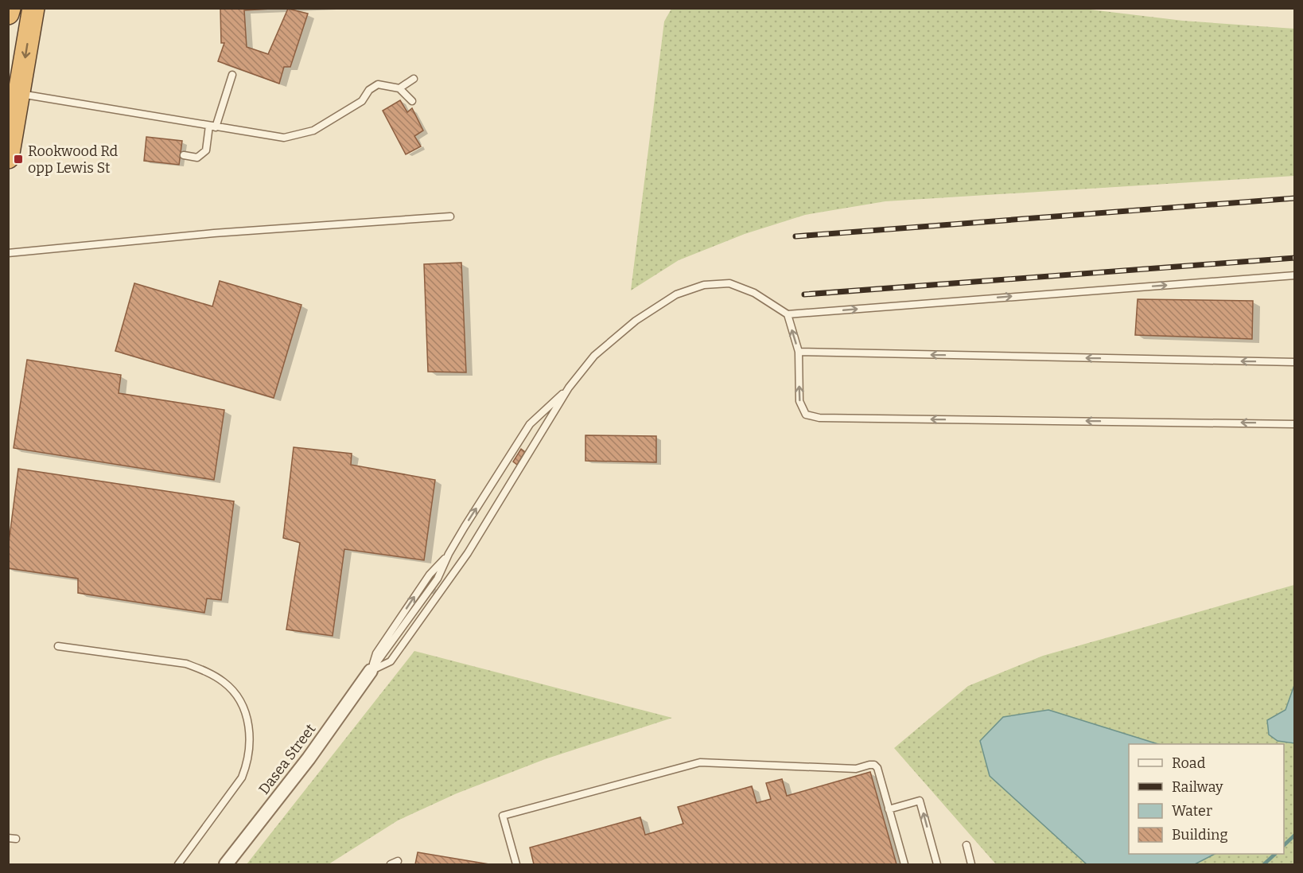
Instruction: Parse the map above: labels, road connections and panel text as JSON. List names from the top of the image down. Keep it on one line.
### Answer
{"streets":{"street":["Dasea Street"]},"places":{"transit":["Rookwood Rd opp Lewis St"]},"legend":["Road","Railway","Water","Building"]}
